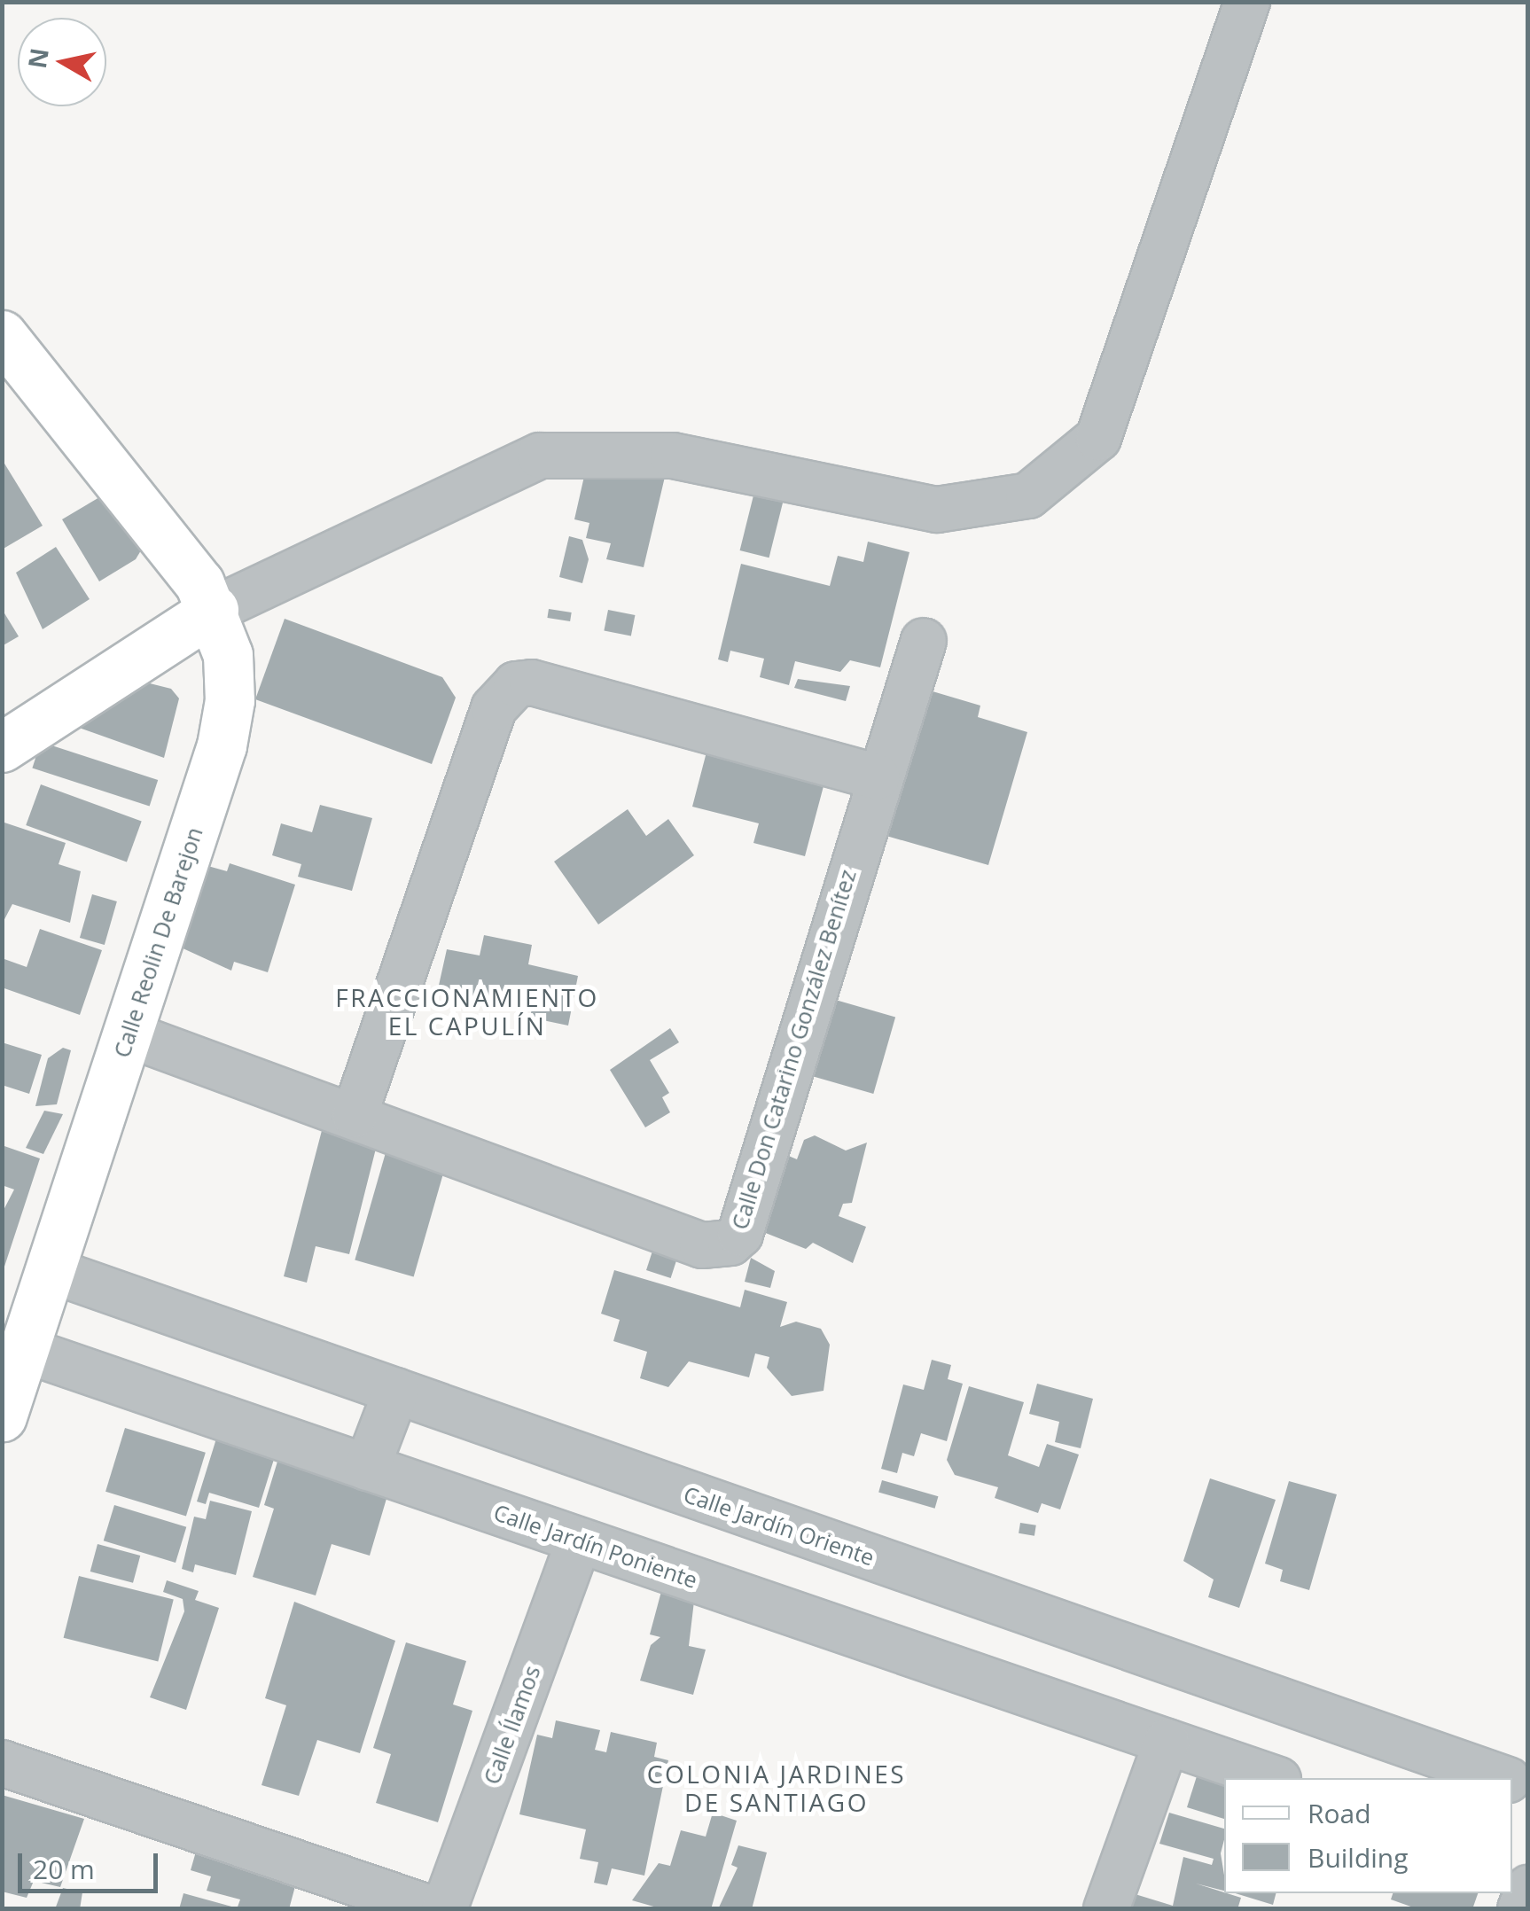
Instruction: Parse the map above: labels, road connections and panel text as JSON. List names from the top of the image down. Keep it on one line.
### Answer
{"streets":{"main road":["Calle Reolin De Barejon"],"street":["Calle Don Catarino González Benítez","Calle Jardín Oriente","Calle Jardín Poniente","Calle Ílamos"]},"crossings":[["Calle Reolin De Barejon","Calle Don Catarino González Benítez"],["Calle Reolin De Barejon","Calle Jardín Oriente"],["Calle Jardín Poniente","Calle Ílamos"]],"districts":["FRACCIONAMIENTO EL CAPULÍN","COLONIA JARDINES DE SANTIAGO"],"legend":["Road","Building"],"scale_bar":"20 m","north":"left"}
